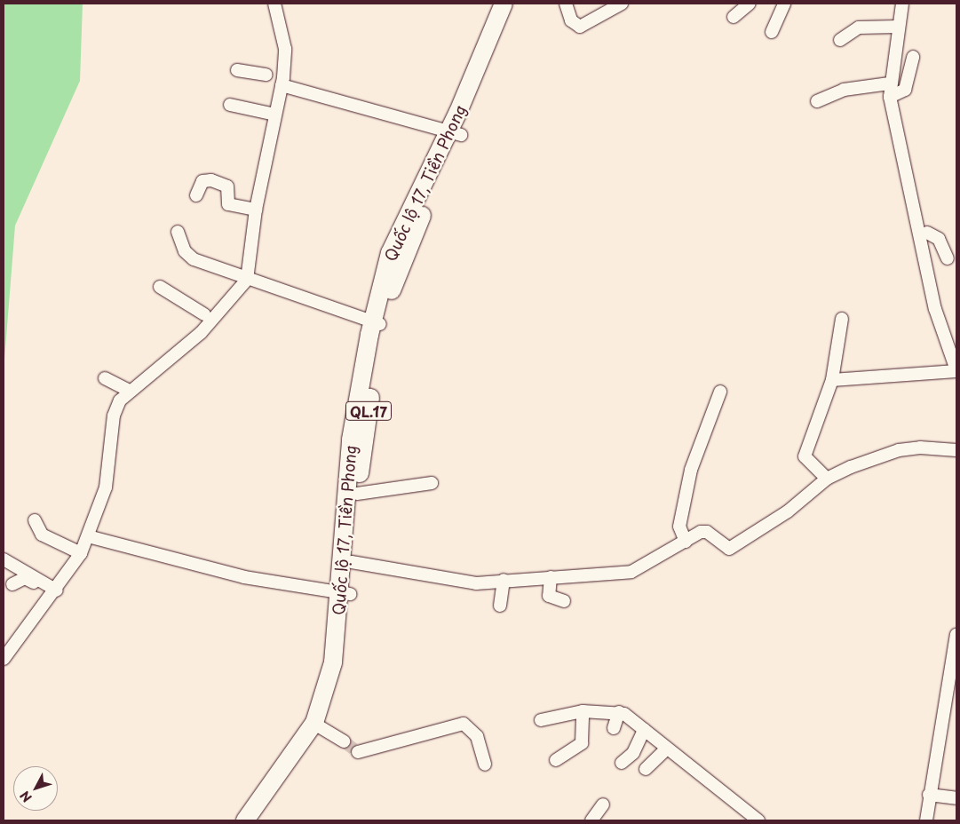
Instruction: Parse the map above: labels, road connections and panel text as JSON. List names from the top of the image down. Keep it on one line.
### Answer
{"streets":{"highway":["Quốc lộ 17, Tiền Phong","QL.17"]},"north":"bottom left"}
